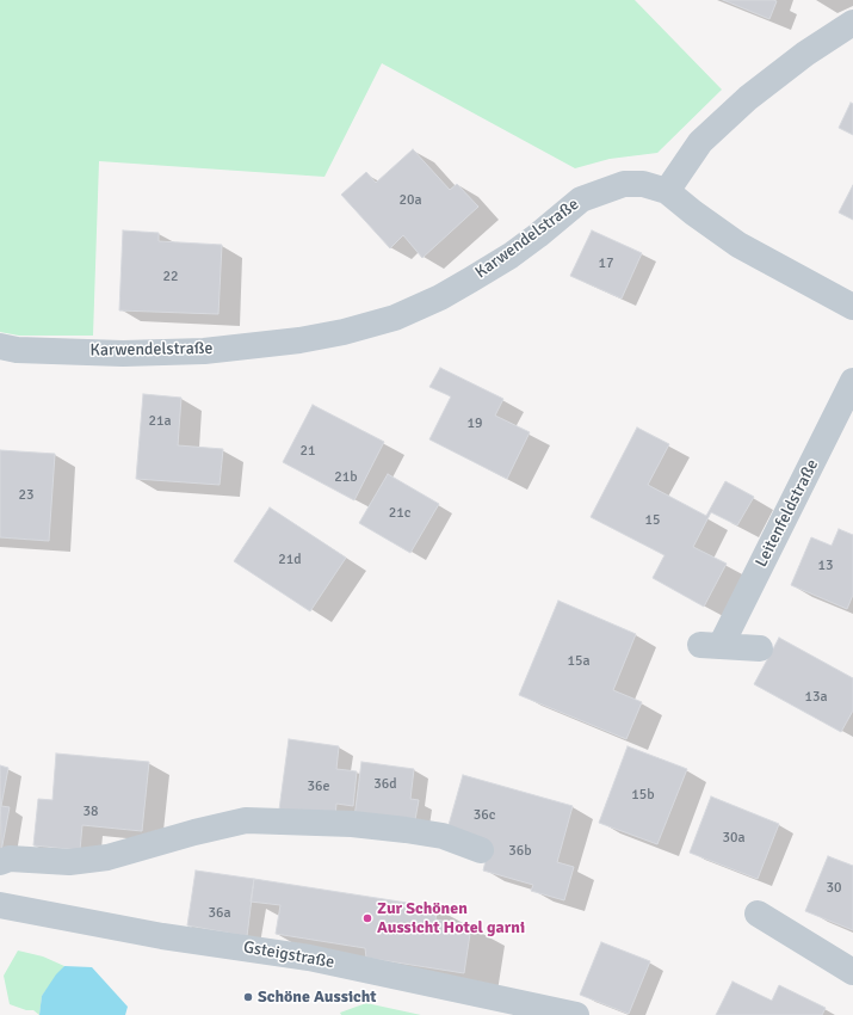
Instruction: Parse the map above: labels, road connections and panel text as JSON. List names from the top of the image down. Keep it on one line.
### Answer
{"streets":{"street":["Karwendelstraße","Leitenfeldstraße","Gsteigstraße"]},"places":["Zur Schönen Aussicht Hotel garni","Schöne Aussicht"],"house_numbers":["20a","17","22","21a","19","21","21b","23","21c","15","21d","13","15a","13a","36d","36e","15b","38","36c","30a","36b","30","36a"]}
